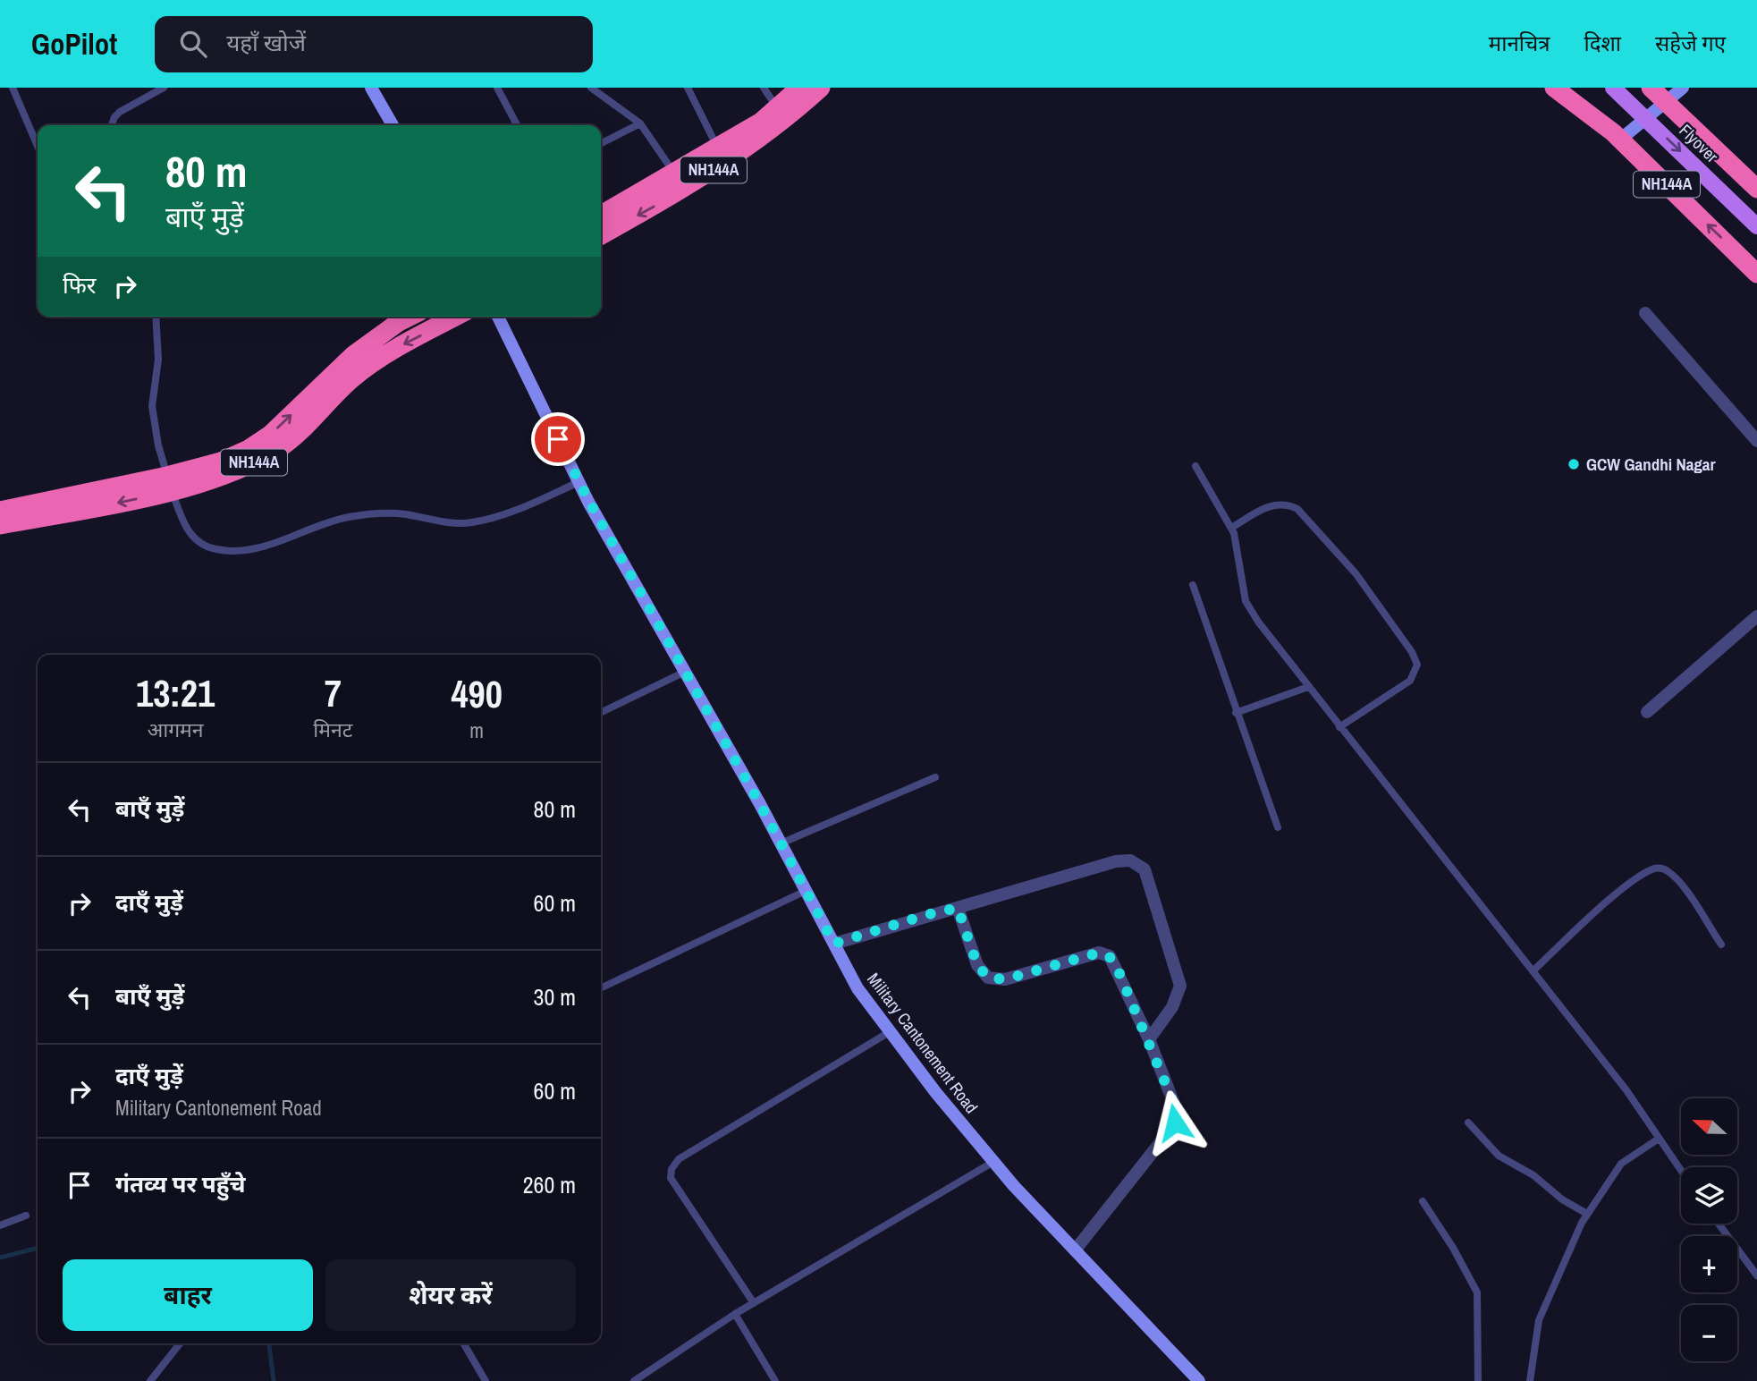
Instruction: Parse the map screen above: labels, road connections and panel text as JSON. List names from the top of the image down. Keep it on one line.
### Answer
{"streets":{"highway":["NH144A"],"main road":["Flyover"],"street":["Military Cantonement Road"]},"one_way":["Flyover"],"places":["GCW Gandhi Nagar"],"north":"left","page":{"header":"GoPilot","search":"यहाँ खोजें","nav":["मानचित्र","दिशा","सहेजे गए"],"turn":["80 m","बाएँ मुड़ें"],"then":"फिर","eta":["13:21","आगमन","7","मिनट","490","m"],"list":[{"name":"बाएँ मुड़ें","value":"80 m"},{"name":"दाएँ मुड़ें","value":"60 m"},{"name":"बाएँ मुड़ें","value":"30 m"},{"name":"दाएँ मुड़ें","note":"Military Cantonement Road","value":"60 m"},{"name":"गंतव्य पर पहुँचे","value":"260 m"}],"map_buttons":["+","−"],"buttons":["बाहर","शेयर करें"]}}
